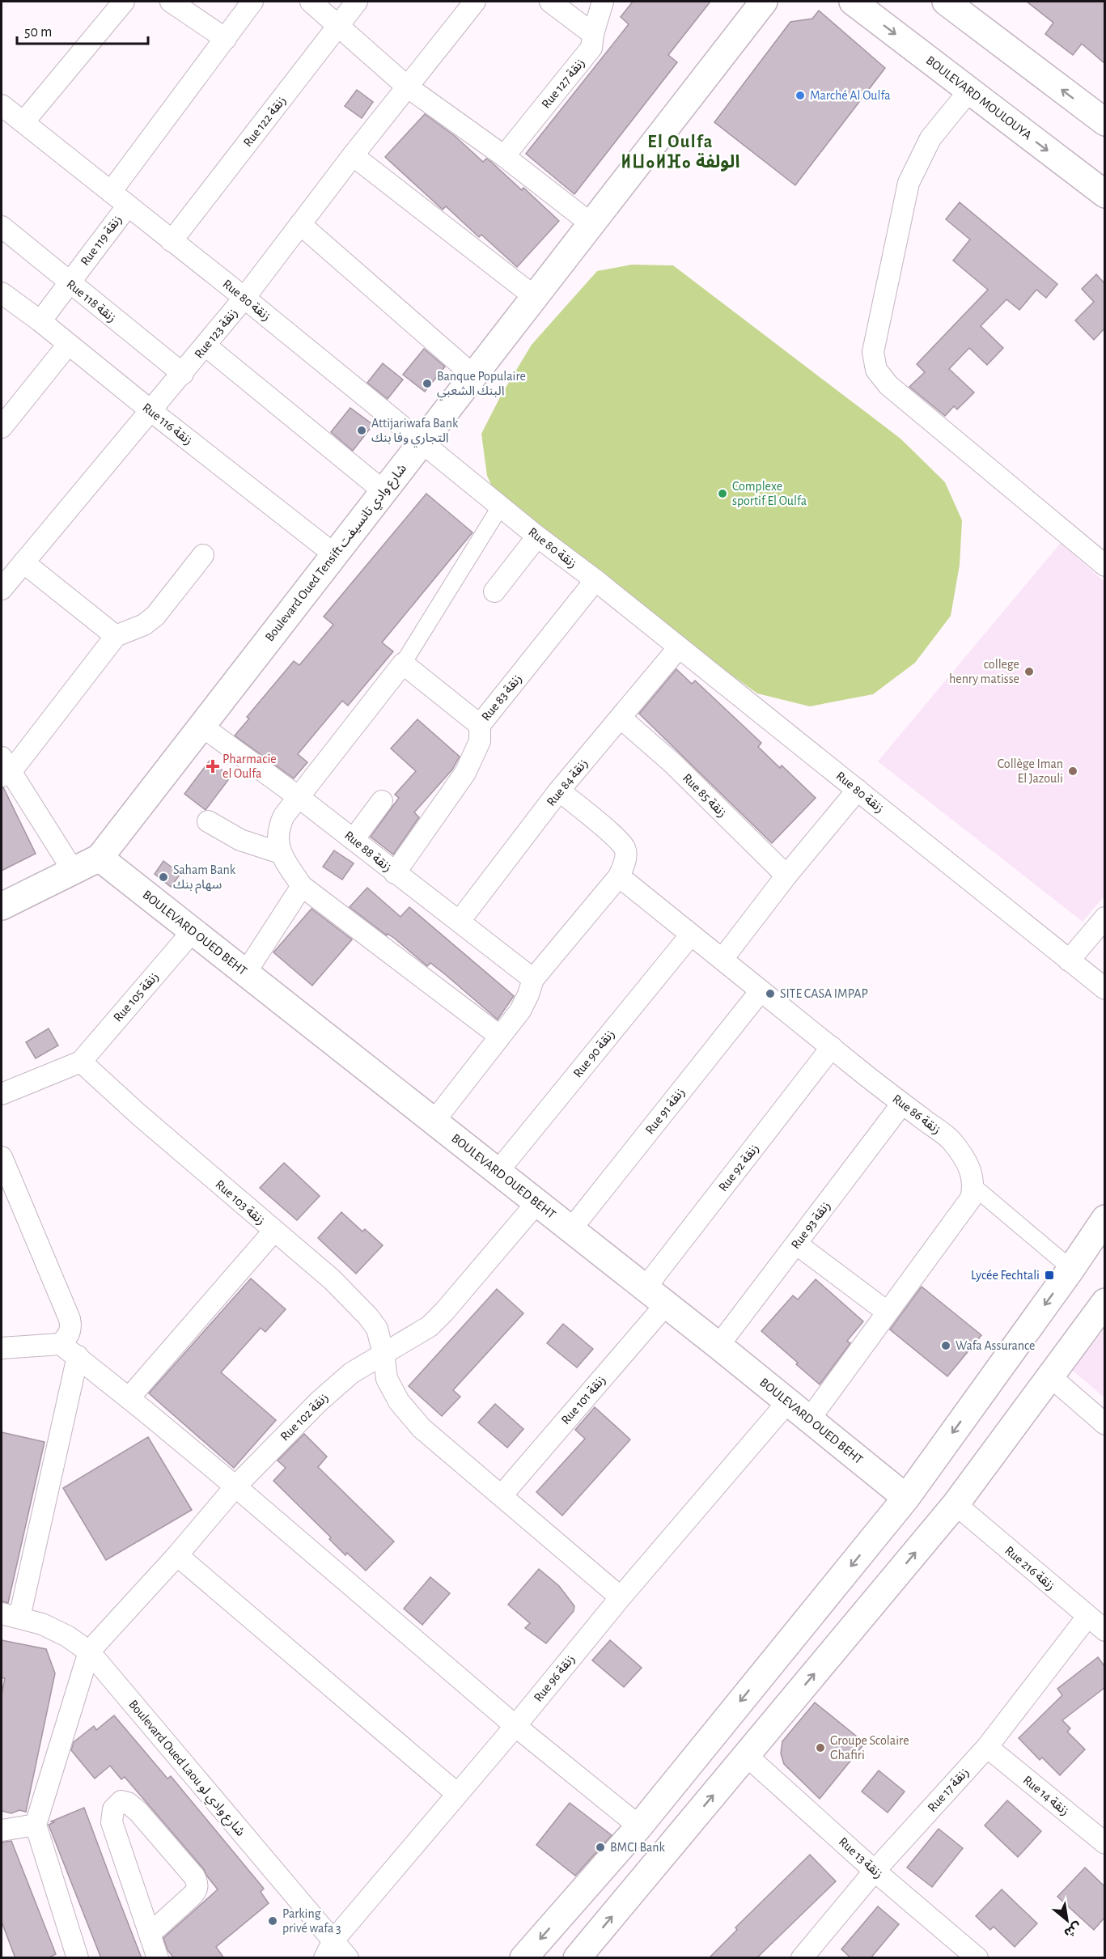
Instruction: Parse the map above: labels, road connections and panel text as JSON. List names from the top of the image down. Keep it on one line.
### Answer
{"streets":{"street":["Rue 127 زنقة","BOULEVARD MOULOUYA","Rue 122 زنقة","Rue 119 زنقة","Rue 80 زنقة","Rue 118 زنقة","Rue 123 زنقة","Rue 116 زنقة","Boulevard Oued Tensift شارع وادي تانسيفت","Rue 83 زنقة","Rue 84 زنقة","Rue 85 زنقة","Rue 88 زنقة","BOULEVARD OUED BEHT","Rue 105 زنقة","Rue 90 زنقة","Rue 91 زنقة","Rue 86 زنقة","Rue 92 زنقة","Rue 103 زنقة","Rue 93 زنقة","Rue 101 زنقة","Rue 102 زنقة","Rue 216 زنقة","Rue 96 زنقة","Boulevard Oued Laou شارع وادي لو","Rue 17 زنقة","Rue 14 زنقة","Rue 13 زنقة"]},"crossings":[["Rue 122 زنقة","Rue 80 زنقة"],["Rue 119 زنقة","Rue 80 زنقة"],["Rue 119 زنقة","Rue 118 زنقة"],["Rue 119 زنقة","Rue 116 زنقة"],["Rue 80 زنقة","Rue 123 زنقة"],["Rue 80 زنقة","Boulevard Oued Tensift شارع وادي تانسيفت"],["Rue 80 زنقة","Rue 83 زنقة"],["Rue 80 زنقة","Rue 84 زنقة"],["Rue 118 زنقة","Rue 123 زنقة"],["Rue 123 زنقة","Rue 116 زنقة"],["Rue 116 زنقة","Boulevard Oued Tensift شارع وادي تانسيفت"],["Boulevard Oued Tensift شارع وادي تانسيفت","Rue 88 زنقة"],["Boulevard Oued Tensift شارع وادي تانسيفت","BOULEVARD OUED BEHT"],["Rue 83 زنقة","Rue 88 زنقة"],["Rue 84 زنقة","Rue 85 زنقة"],["Rue 84 زنقة","Rue 88 زنقة"],["BOULEVARD OUED BEHT","Rue 105 زنقة"],["BOULEVARD OUED BEHT","Rue 90 زنقة"],["BOULEVARD OUED BEHT","Rue 91 زنقة"],["BOULEVARD OUED BEHT","Rue 92 زنقة"],["BOULEVARD OUED BEHT","Rue 93 زنقة"],["BOULEVARD OUED BEHT","Rue 101 زنقة"],["BOULEVARD OUED BEHT","Rue 102 زنقة"],["BOULEVARD OUED BEHT","Rue 96 زنقة"],["Rue 105 زنقة","Rue 103 زنقة"],["Rue 90 زنقة","Rue 86 زنقة"],["Rue 91 زنقة","Rue 86 زنقة"],["Rue 86 زنقة","Rue 92 زنقة"],["Rue 86 زنقة","Rue 93 زنقة"],["Rue 103 زنقة","Rue 101 زنقة"],["Rue 103 زنقة","Rue 102 زنقة"],["Rue 103 زنقة","Rue 96 زنقة"],["Rue 102 زنقة","Boulevard Oued Laou شارع وادي لو"],["Rue 216 زنقة","Rue 17 زنقة"],["Rue 96 زنقة","Boulevard Oued Laou شارع وادي لو"],["Rue 17 زنقة","Rue 14 زنقة"],["Rue 17 زنقة","Rue 13 زنقة"]],"districts":["El Oulfa ⵍⵡⴰⵍⴼⴰ الولفة"],"places":{"other":["Marché Al Oulfa","Banque Populaire البنك الشعبي","Attijariwafa Bank التجاري وفا بنك","Complexe sportif El Oulfa","college henry matisse","Collège Iman El Jazouli","Saham Bank سهام بنك","SITE CASA IMPAP","Wafa Assurance","Groupe Scolaire Ghafiri","BMCI Bank","Parking privé wafa 3"],"health":["Pharmacie el Oulfa"],"transit":["Lycée Fechtali"]},"scale_bar":"50 m","north":"bottom right"}
